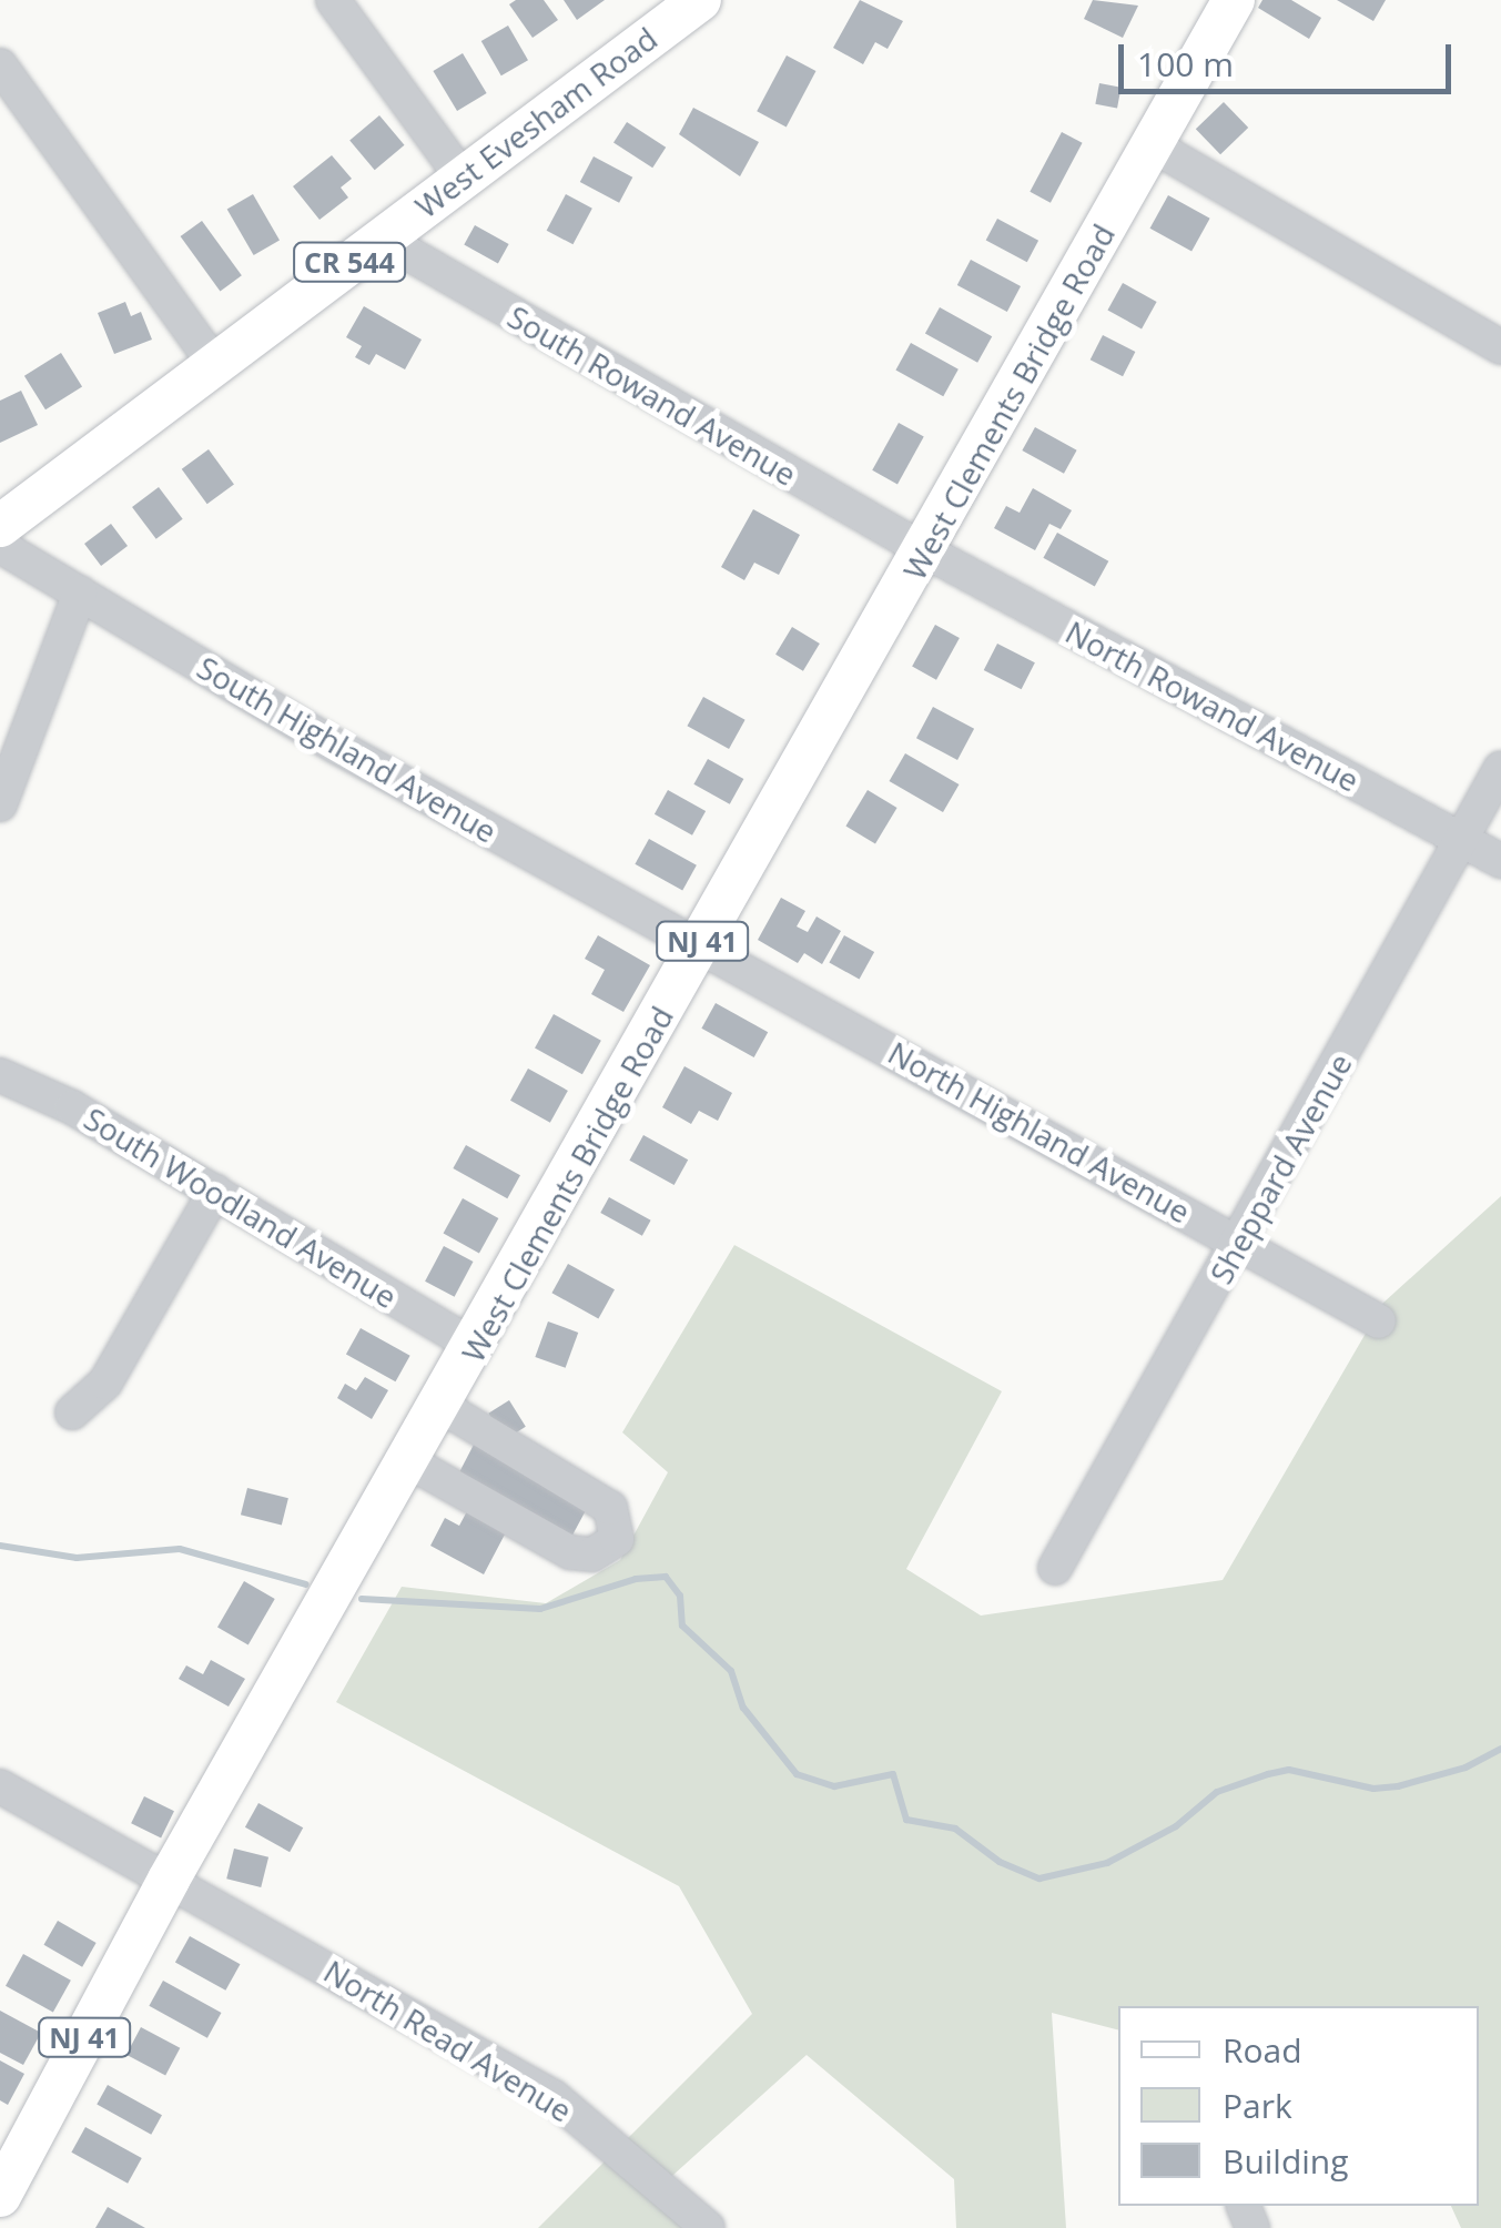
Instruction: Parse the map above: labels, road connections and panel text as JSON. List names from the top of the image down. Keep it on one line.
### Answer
{"streets":{"main road":["West Evesham Road","CR 544","West Clements Bridge Road","NJ 41"],"street":["South Rowand Avenue","North Rowand Avenue","South Highland Avenue","North Highland Avenue","Sheppard Avenue","South Woodland Avenue","North Read Avenue"]},"crossings":[["West Evesham Road","South Rowand Avenue"],["South Rowand Avenue","West Clements Bridge Road"],["South Rowand Avenue","North Rowand Avenue"],["West Clements Bridge Road","North Rowand Avenue"],["West Clements Bridge Road","South Highland Avenue"],["West Clements Bridge Road","North Highland Avenue"],["West Clements Bridge Road","South Woodland Avenue"],["West Clements Bridge Road","North Read Avenue"],["North Rowand Avenue","Sheppard Avenue"],["South Highland Avenue","North Highland Avenue"],["North Highland Avenue","Sheppard Avenue"]],"legend":["Road","Park","Building"],"scale_bar":"100 m"}
